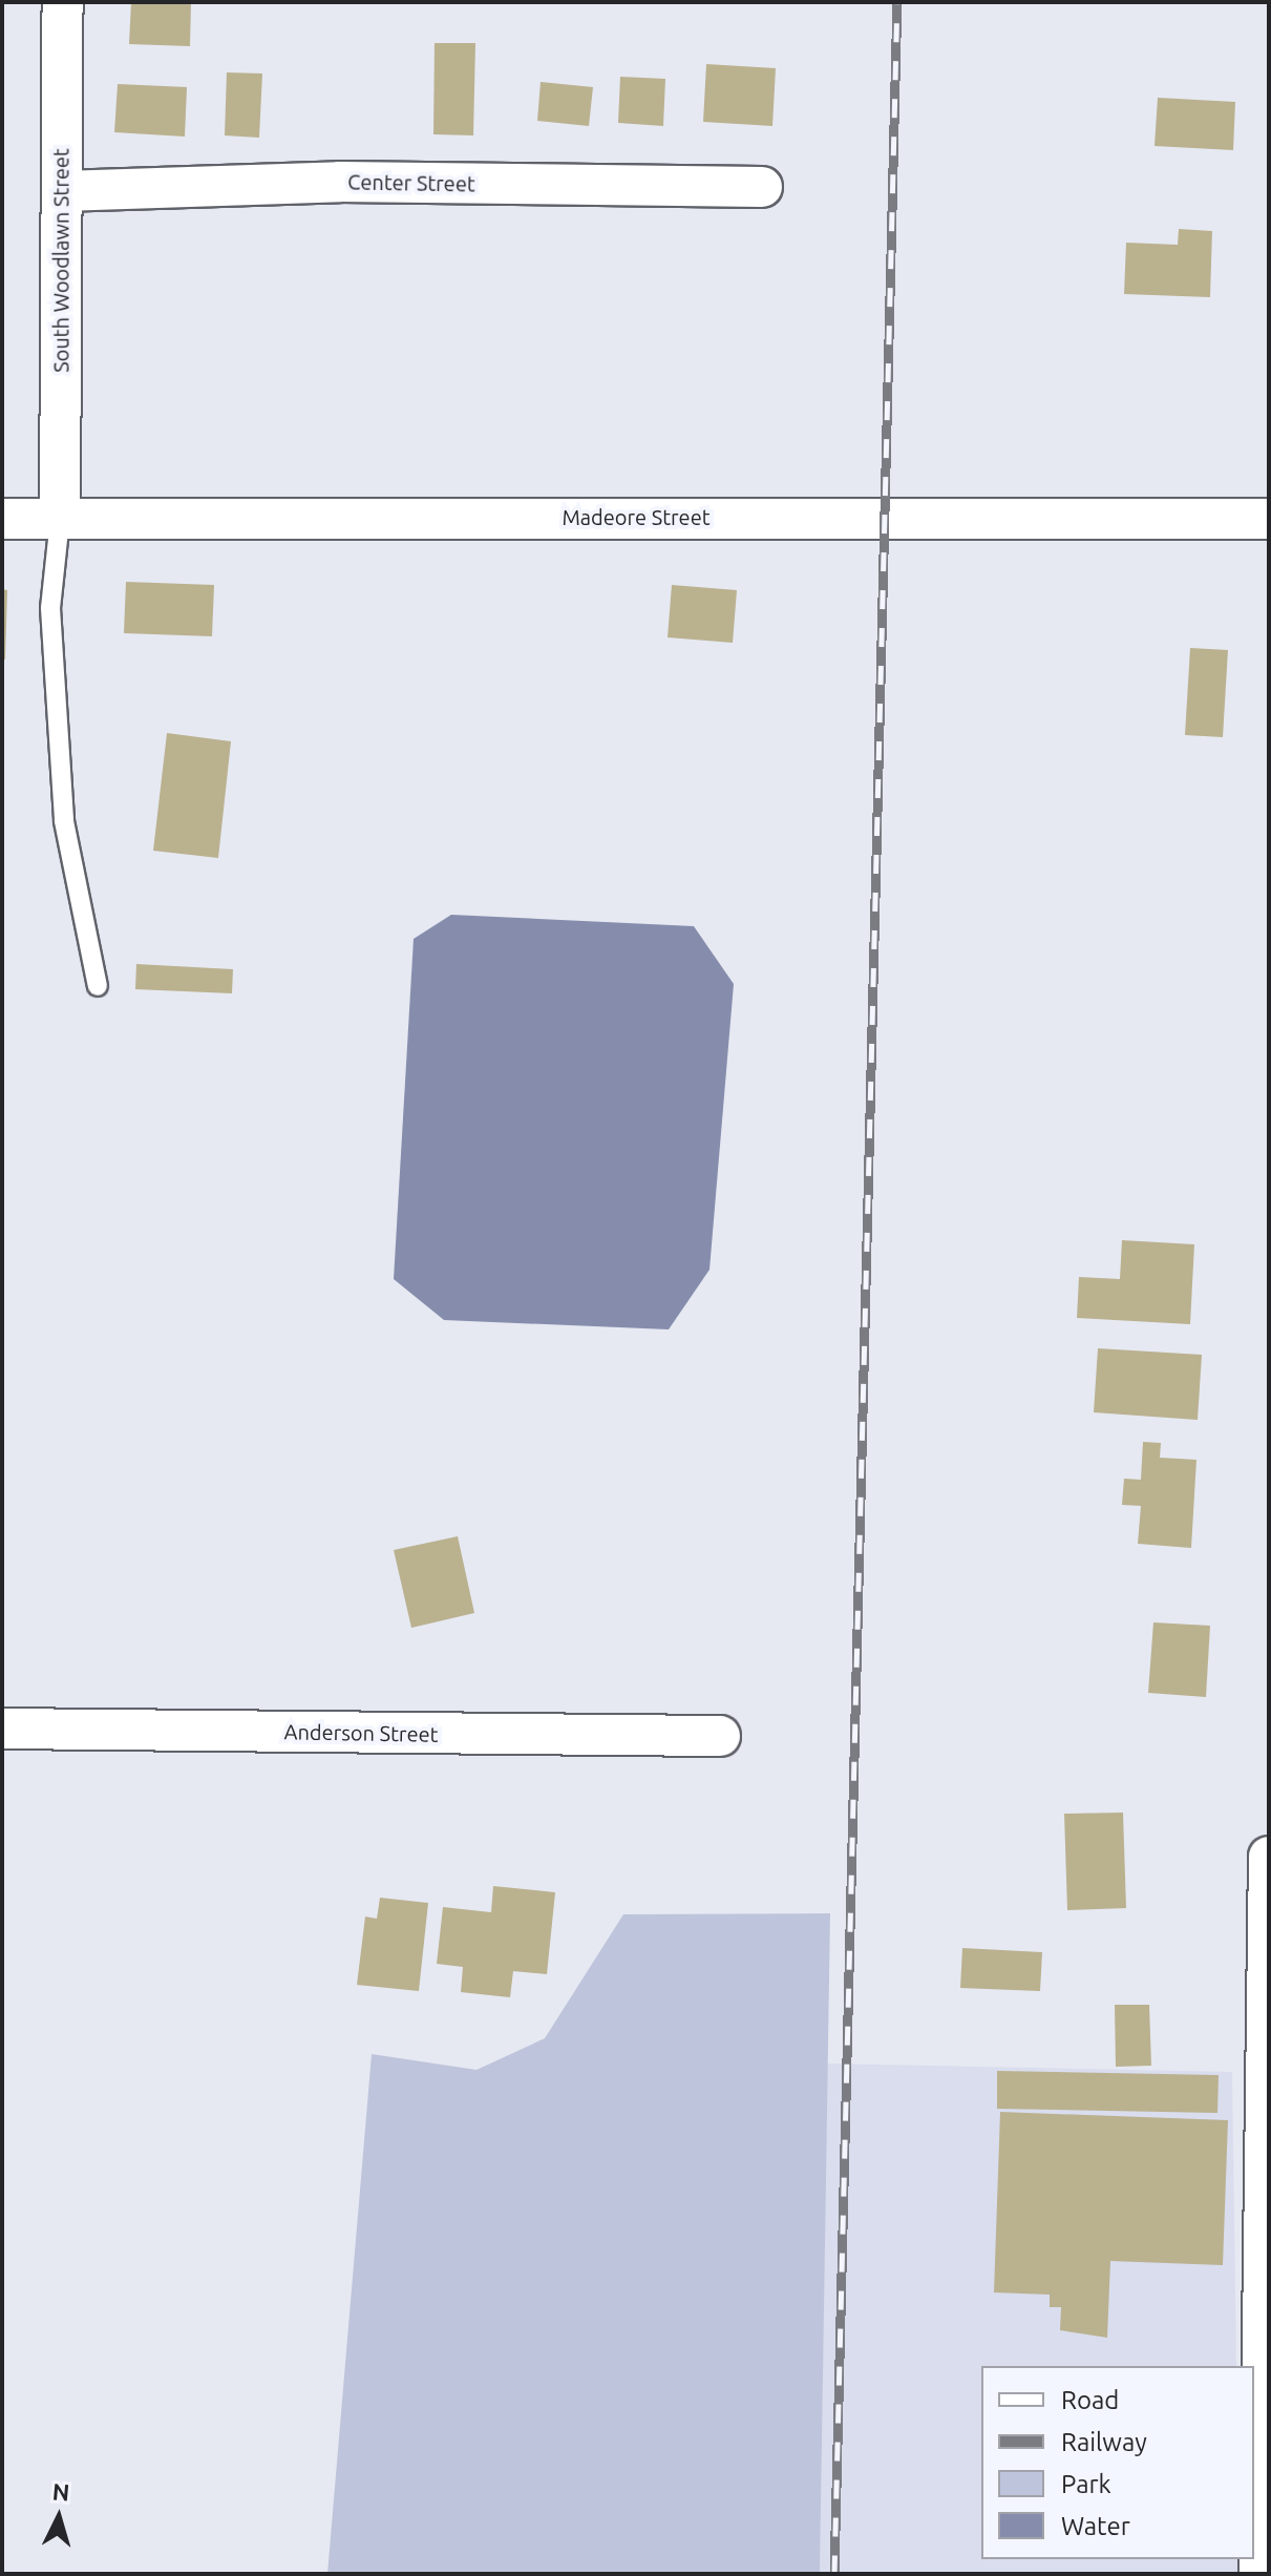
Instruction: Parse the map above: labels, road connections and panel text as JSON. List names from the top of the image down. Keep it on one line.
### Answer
{"streets":{"street":["Center Street","South Woodlawn Street","Madeore Street","Anderson Street"]},"crossings":[["Center Street","South Woodlawn Street"],["South Woodlawn Street","Madeore Street"]],"legend":["Road","Railway","Park","Water"],"north":"top"}
